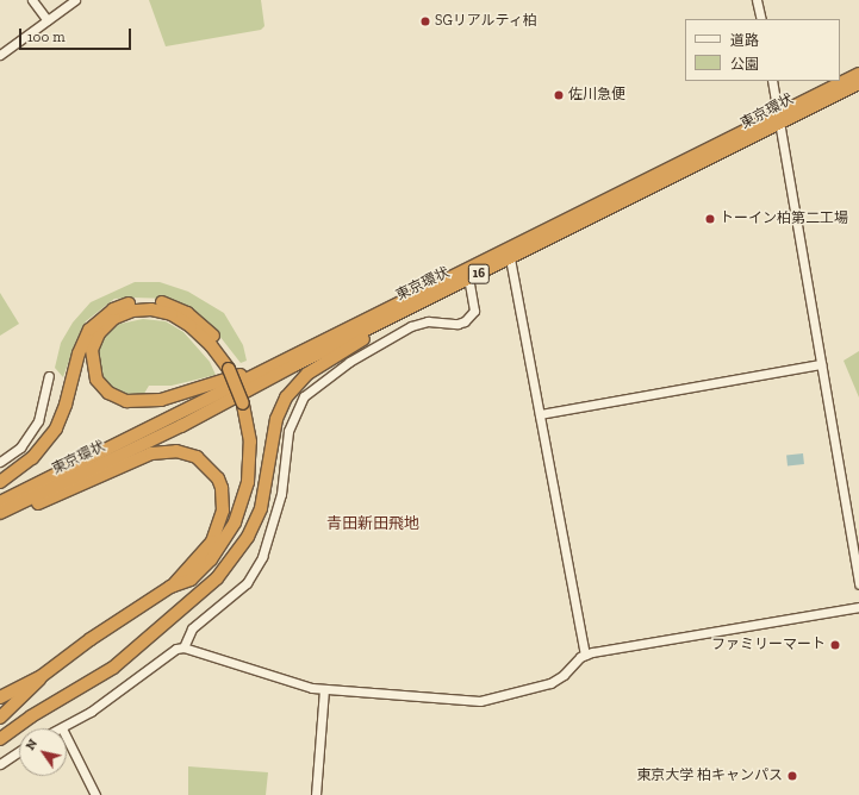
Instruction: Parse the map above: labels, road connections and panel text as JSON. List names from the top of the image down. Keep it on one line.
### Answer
{"streets":{"highway":["東京環状","16"]},"districts":["青田新田飛地"],"places":["SGリアルティ柏","佐川急便","トーイン柏第二工場","ファミリーマート","東京大学 柏キャンパス"],"legend":["道路","公園"],"scale_bar":"100 m","north":"top left"}
